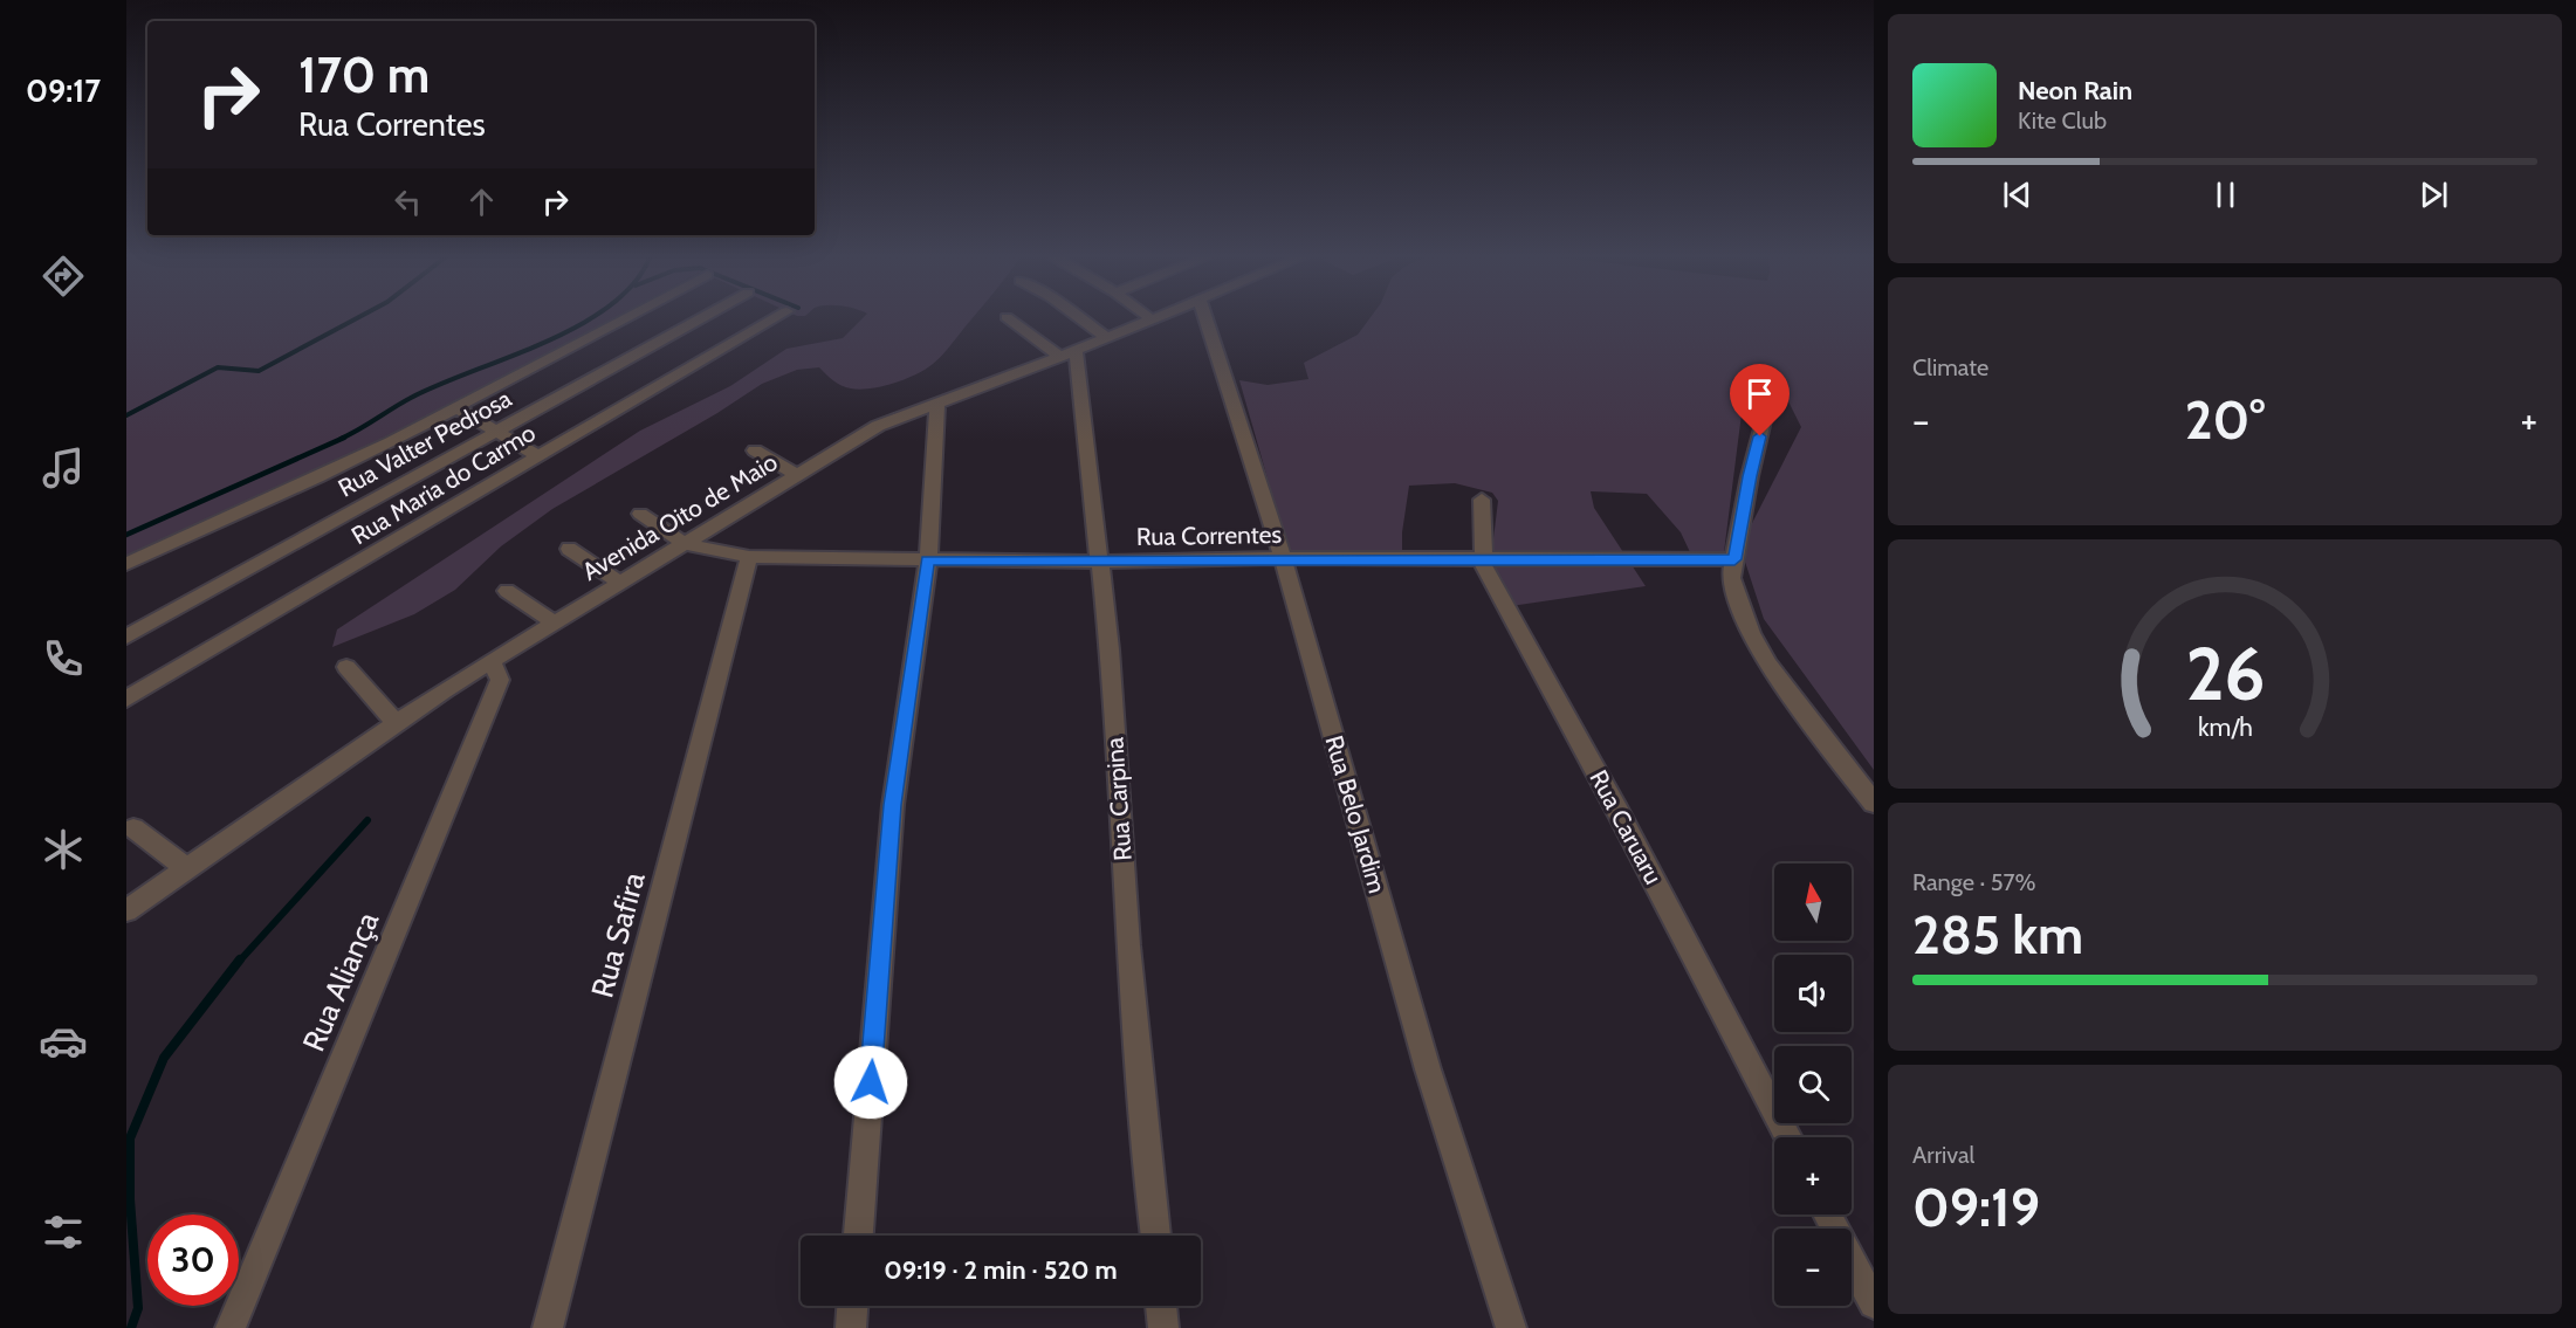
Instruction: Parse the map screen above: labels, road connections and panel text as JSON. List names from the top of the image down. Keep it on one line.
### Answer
{"streets":{"street":["Rua Valter Pedrosa","Rua Maria do Carmo","Avenida Oito de Maio","Rua Correntes","Rua Carpina","Rua Belo Jardim","Rua Caruaru","Rua Safira","Rua Aliança"]},"crossings":[["Avenida Oito de Maio","Rua Correntes"],["Avenida Oito de Maio","Rua Carpina"],["Avenida Oito de Maio","Rua Aliança"],["Rua Correntes","Rua Carpina"],["Rua Correntes","Rua Belo Jardim"],["Rua Correntes","Rua Caruaru"],["Rua Correntes","Rua Safira"]],"north":"top","page":{"tabs":"09:17","turn":["170 m","Rua Correntes"],"song":["Neon Rain","Kite Club"],"tile":["Climate",["Range · 57%","285 km"],["Arrival","09:19"]],"heat":["−","20°","+"],"map_buttons":["+","−"],"limit":"30","trip":"09:19 · 2 min · 520 m","gauge":["26","km/h"]}}
